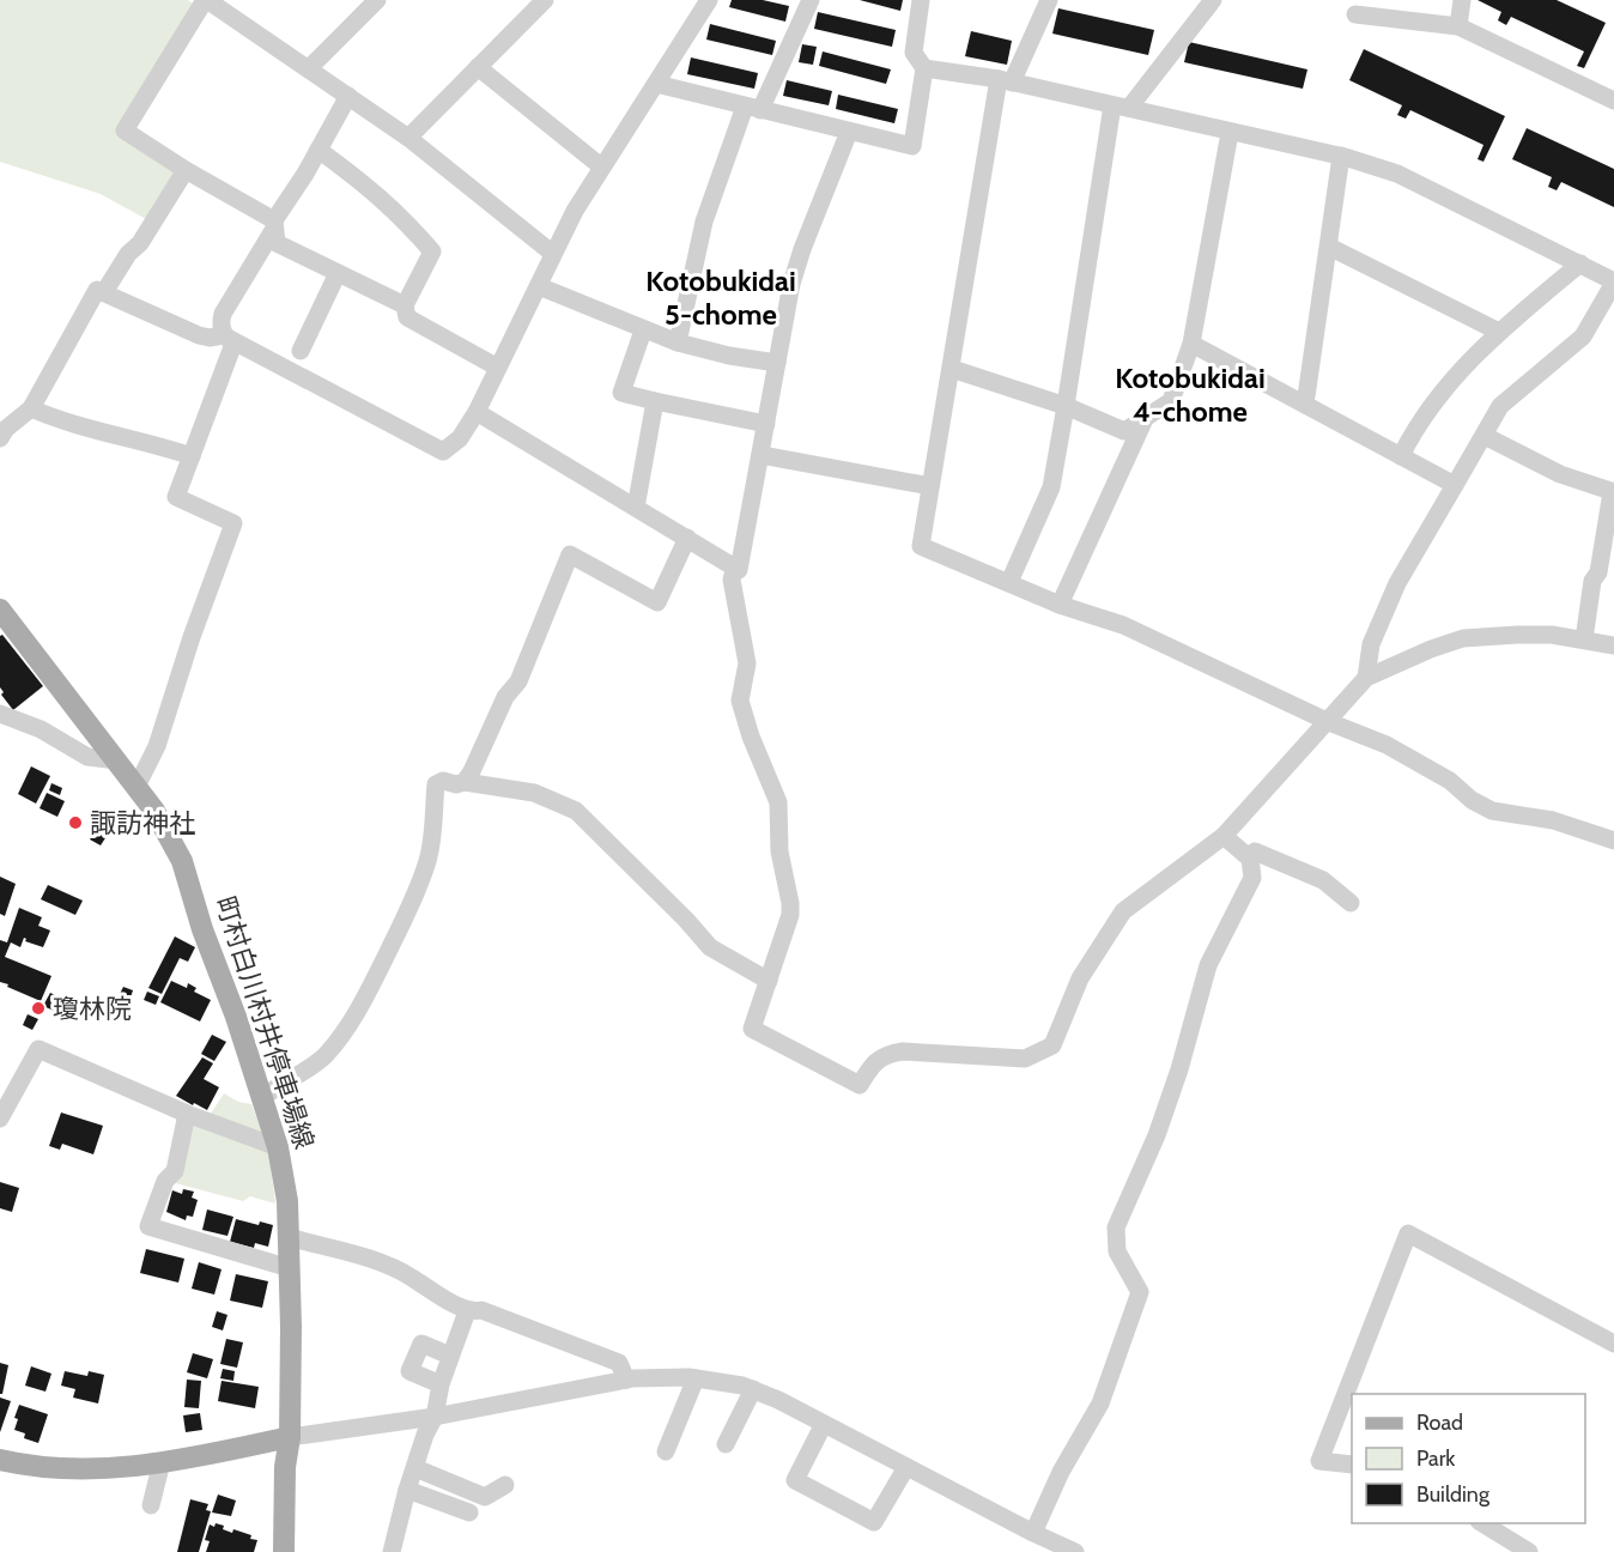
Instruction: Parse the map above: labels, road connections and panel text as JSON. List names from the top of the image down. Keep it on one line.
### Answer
{"streets":{"main road":["町村白川村井停車場線"]},"districts":["Kotobukidai 5-chome","Kotobukidai 4-chome"],"places":["諏訪神社","瓊林院"],"legend":["Road","Park","Building"]}
